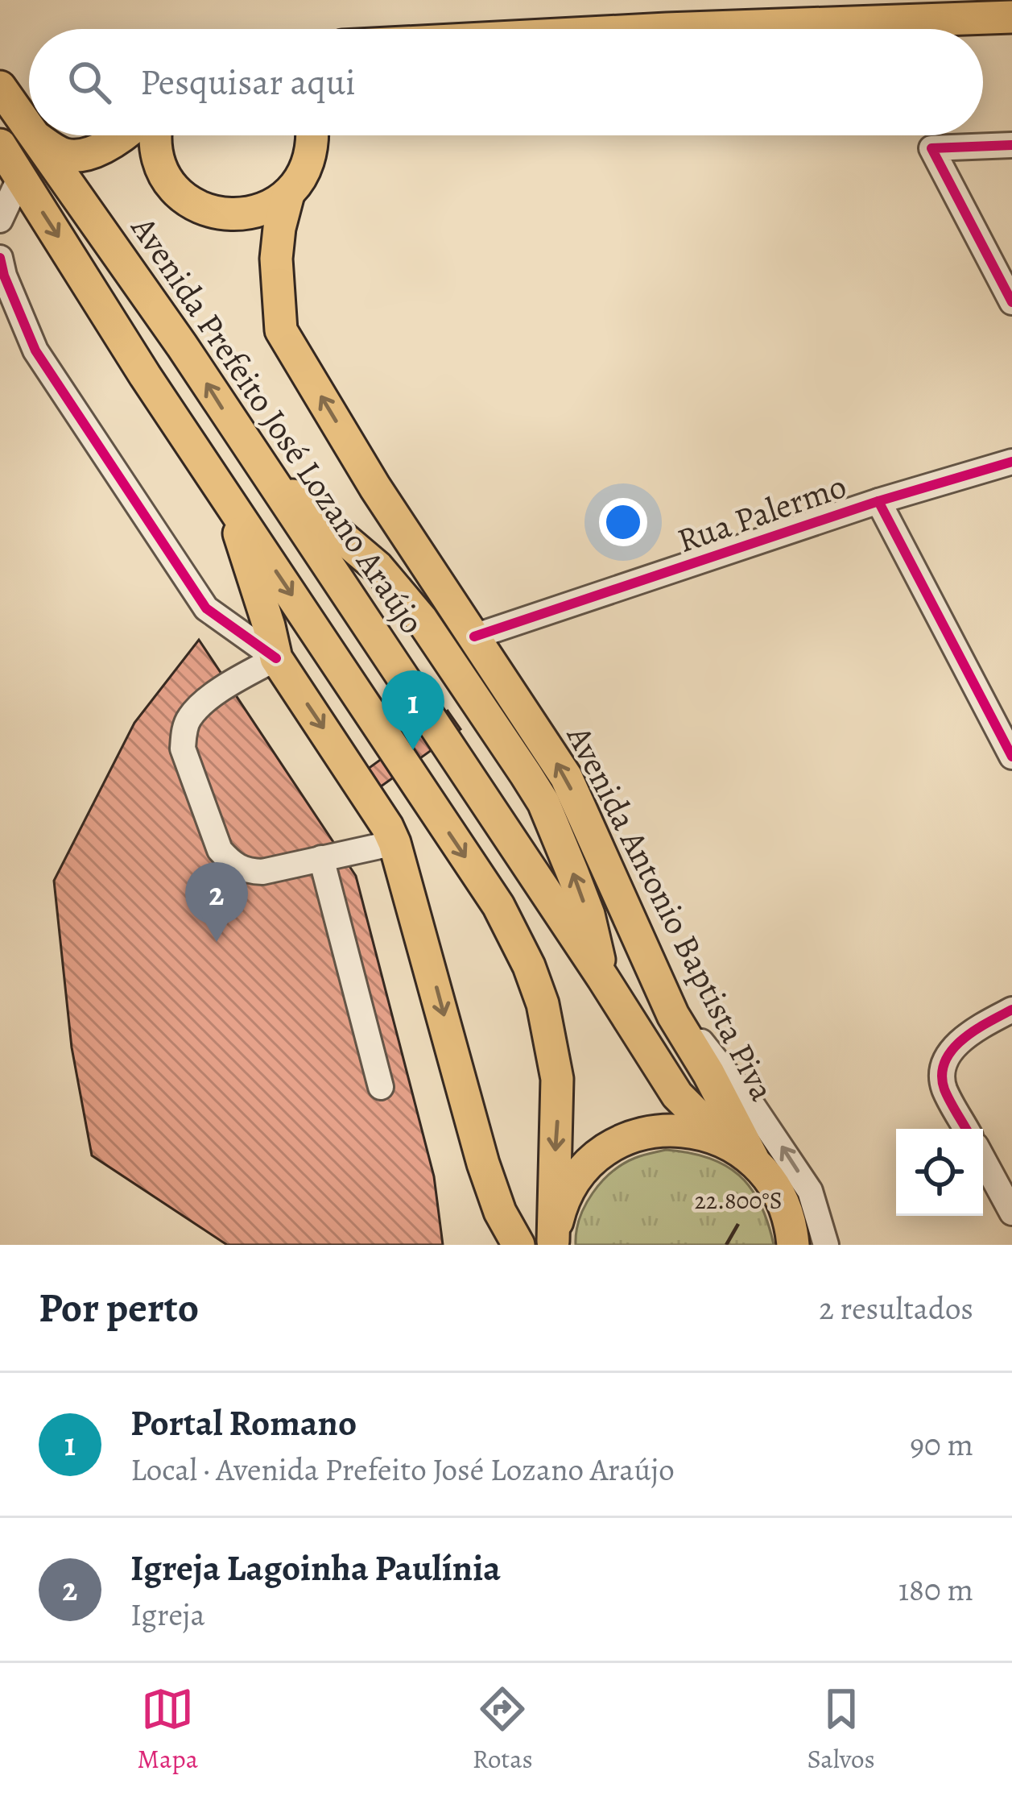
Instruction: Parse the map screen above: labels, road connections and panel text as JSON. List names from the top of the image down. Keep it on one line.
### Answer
{"streets":{"main road":["Avenida Prefeito José Lozano Araújo","Avenida Antonio Baptista Piva"],"street":["Rua Palermo"]},"crossings":[["Rua Palermo","Avenida Antonio Baptista Piva"]],"page":{"search":"Pesquisar aqui","pins":["1","2"],"heading":["Por perto","2 resultados"],"list":[{"mark":"1","name":"Portal Romano","note":"Local · Avenida Prefeito José Lozano Araújo","value":"90 m"},{"mark":"2","name":"Igreja Lagoinha Paulínia","note":"Igreja","value":"180 m"}],"nav":["Mapa","Rotas","Salvos"]},"coordinates":["22.800°S"]}
